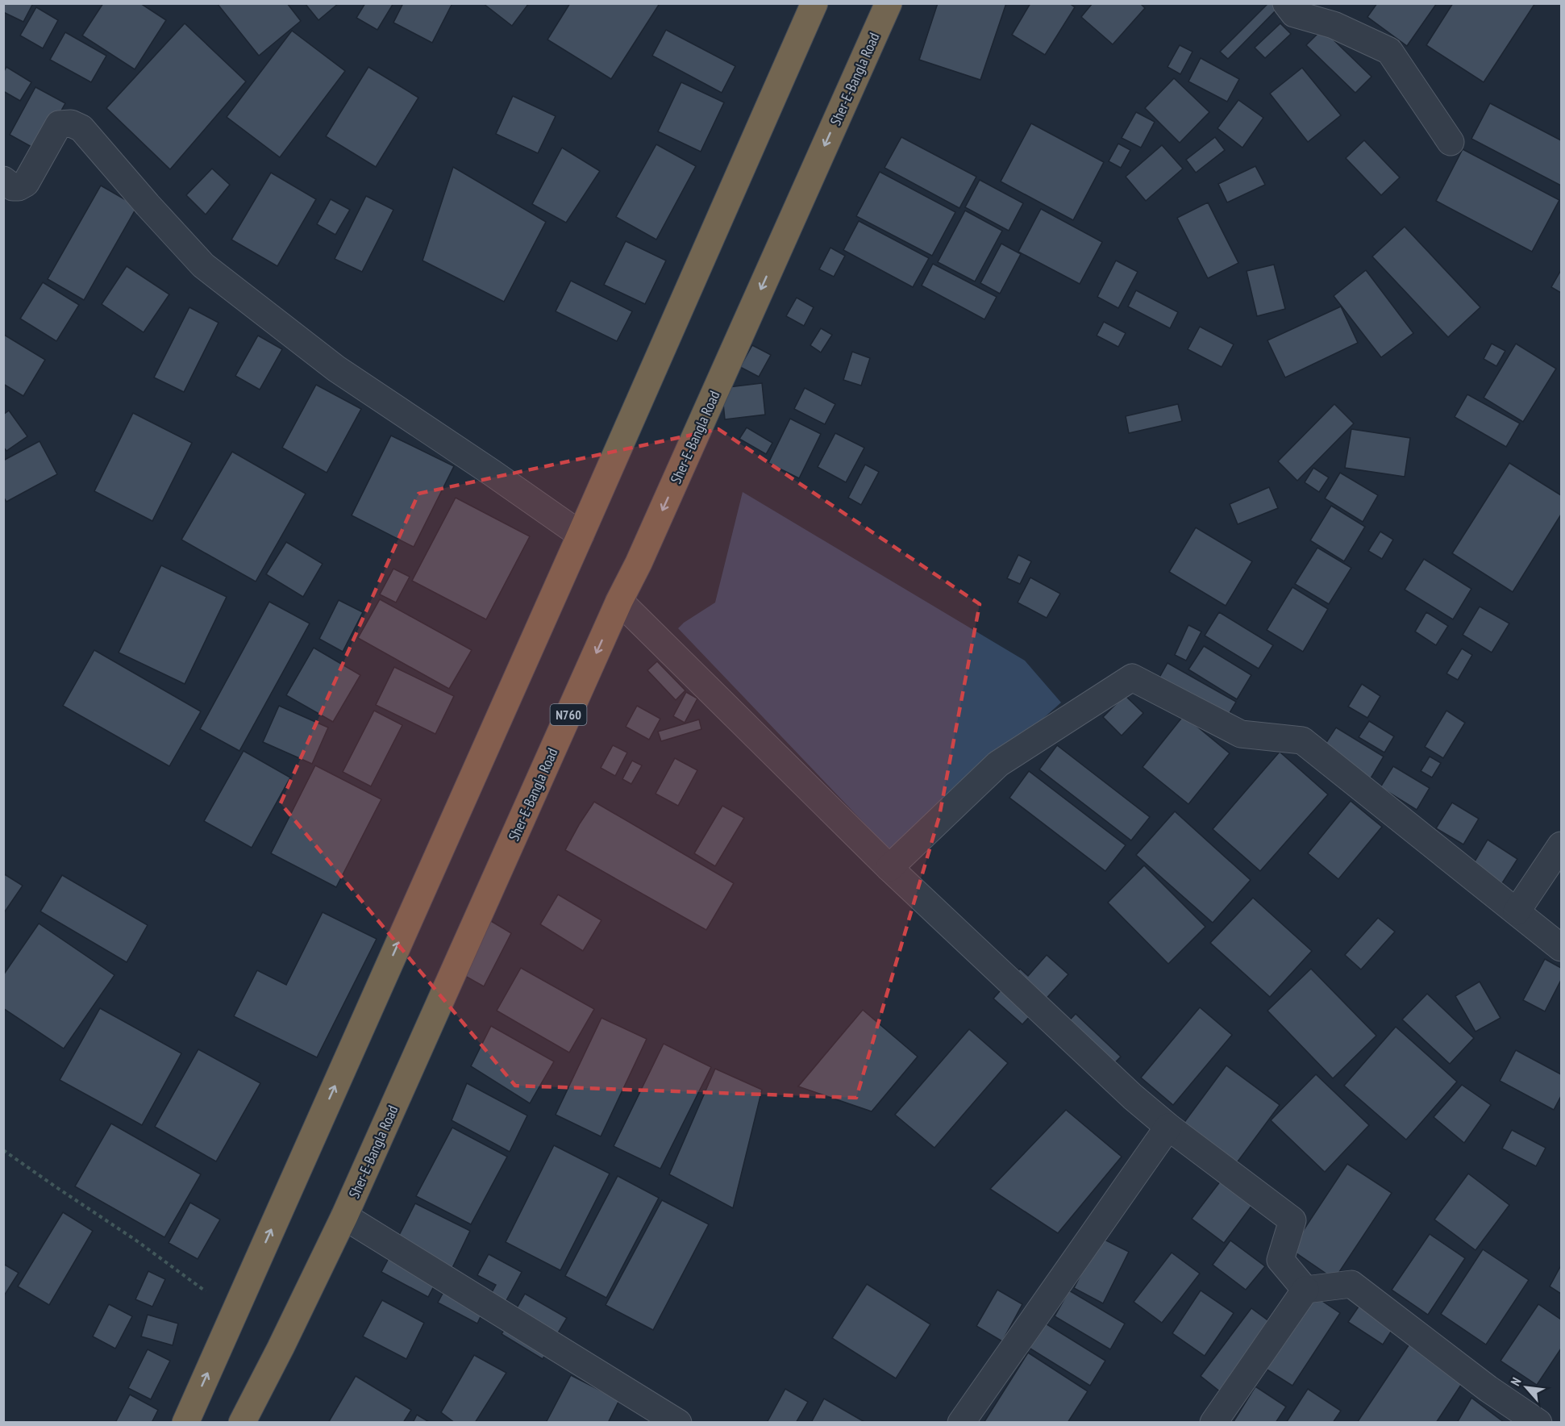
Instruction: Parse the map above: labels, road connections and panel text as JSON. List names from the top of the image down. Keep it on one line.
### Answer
{"streets":{"highway":["Sher-E-Bangla Road","N760"]},"north":"top left"}
